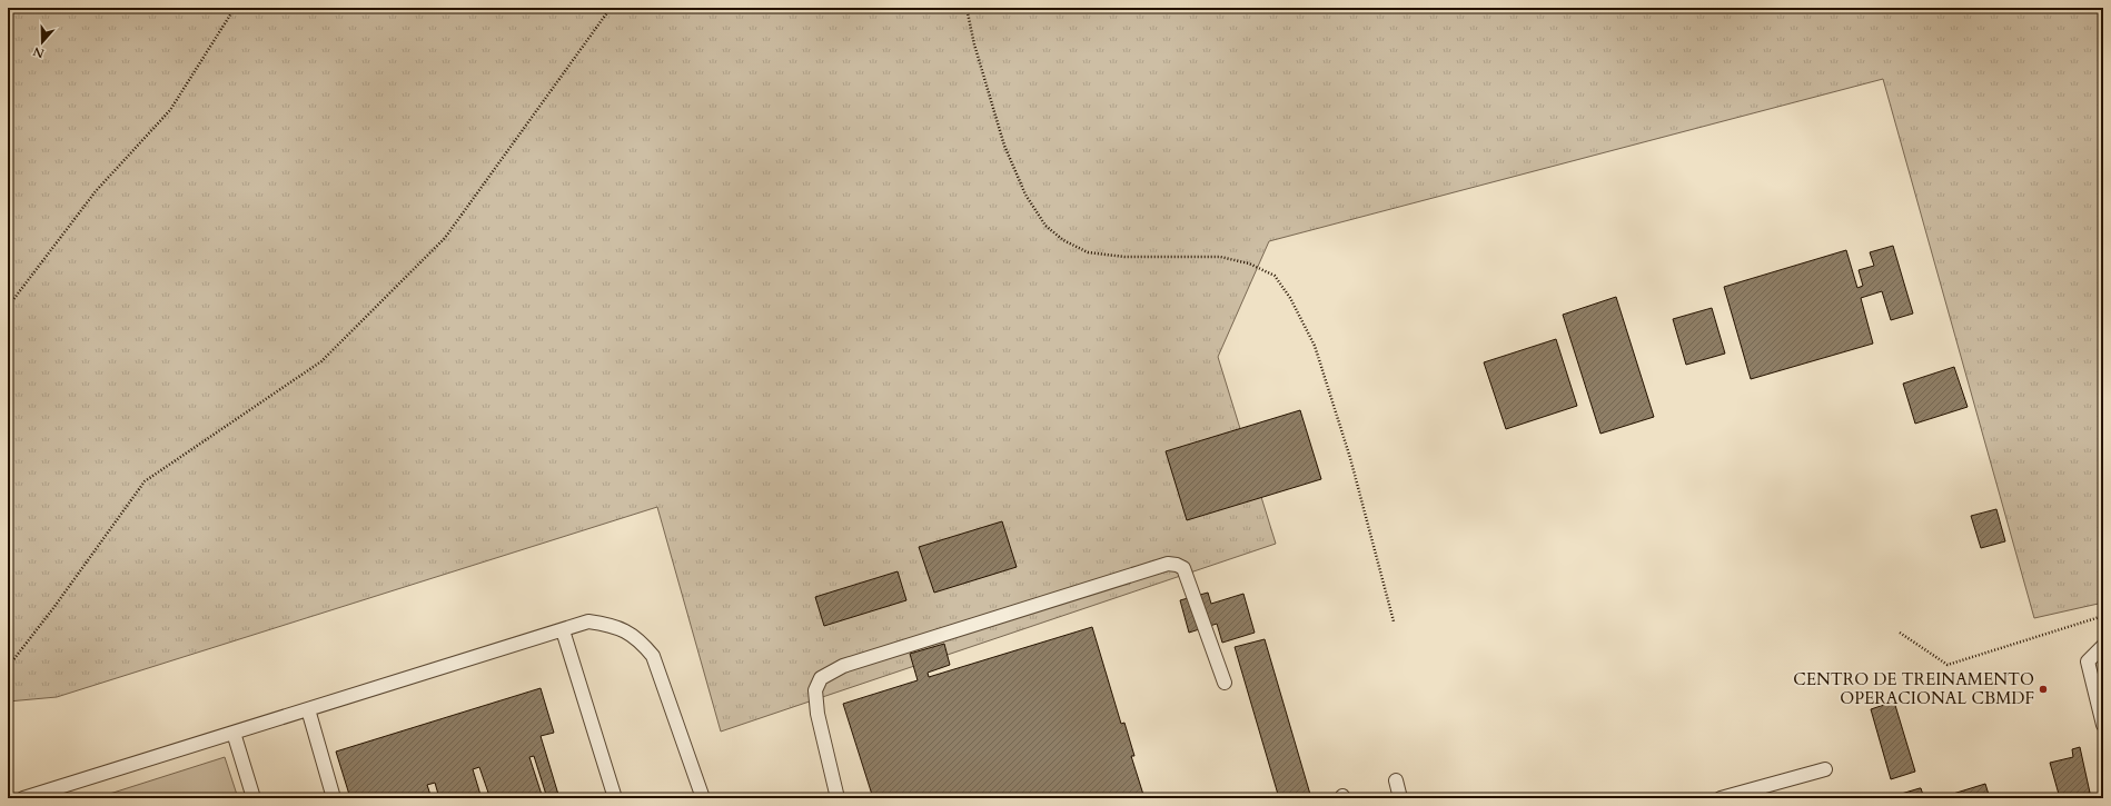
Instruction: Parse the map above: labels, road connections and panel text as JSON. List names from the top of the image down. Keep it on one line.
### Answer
{"places":["CENTRO DE TREINAMENTO OPERACIONAL CBMDF"],"north":"bottom"}
